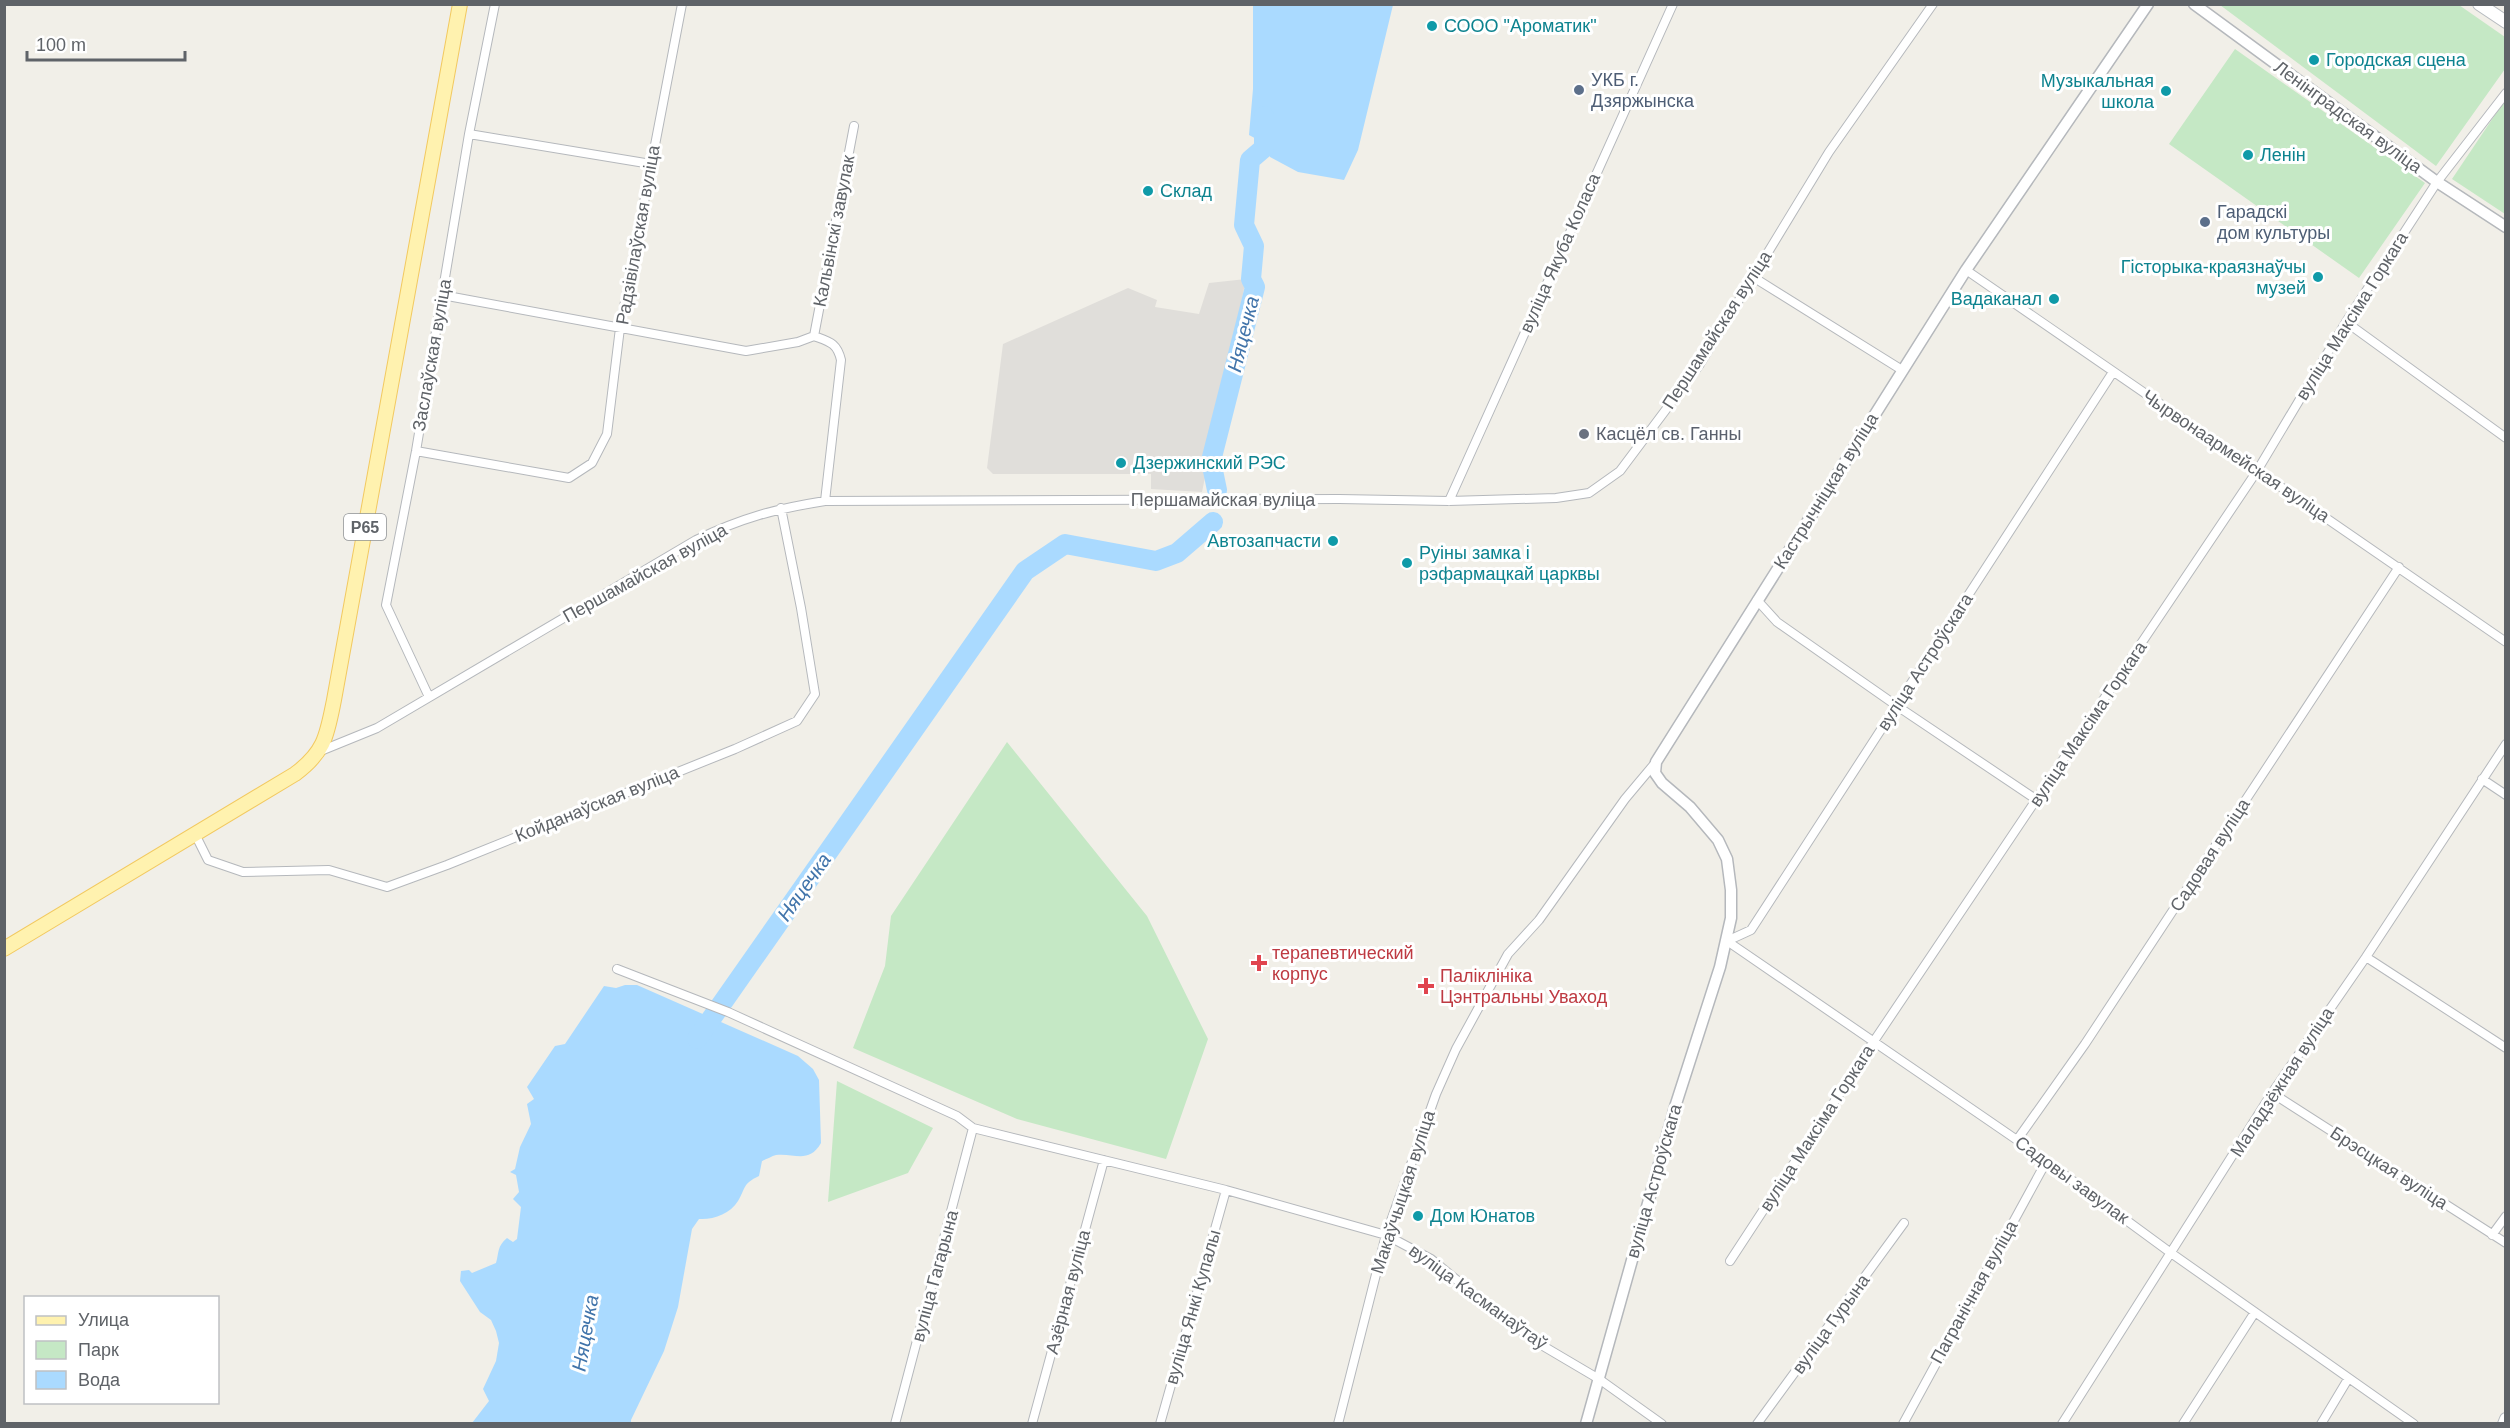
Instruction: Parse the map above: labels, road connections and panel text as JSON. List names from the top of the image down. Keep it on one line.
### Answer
{"streets":{"main road":["Р65"],"street":["Ленінградская вуліца","Кальвінскі завулак","Радзівілаўская вуліца","вуліца Якуба Коласа","вуліца Максіма Горкага","Першамайская вуліца","Заслаўская вуліца","Чырвонаармейская вуліца","Кастрычніцкая вуліца","вуліца Астроўскага","Койданаўская вуліца","Садовая вуліца","Маладзёжная вуліца","Брэсцкая вуліца","Садовы завулак","Макаўчыцкая вуліца","вуліца Гагарына","Азёрная вуліца","Пагранічная вуліца","вуліца Касманаўтаў","вуліца Янкі Купалы","вуліца Гурына"]},"crossings":[["Ленінградская вуліца","вуліца Максіма Горкага"],["Радзівілаўская вуліца","Заслаўская вуліца"],["вуліца Якуба Коласа","Першамайская вуліца"],["вуліца Максіма Горкага","Чырвонаармейская вуліца"],["вуліца Максіма Горкага","Садовы завулак"],["Першамайская вуліца","Заслаўская вуліца"],["Першамайская вуліца","Р65"],["Першамайская вуліца","Койданаўская вуліца"],["Чырвонаармейская вуліца","Кастрычніцкая вуліца"],["Чырвонаармейская вуліца","вуліца Астроўскага"],["Чырвонаармейская вуліца","Садовая вуліца"],["Кастрычніцкая вуліца","вуліца Астроўскага"],["Кастрычніцкая вуліца","Макаўчыцкая вуліца"],["Р65","Койданаўская вуліца"],["вуліца Астроўскага","Садовы завулак"],["вуліца Астроўскага","вуліца Касманаўтаў"],["Садовая вуліца","Садовы завулак"],["Маладзёжная вуліца","Брэсцкая вуліца"],["Маладзёжная вуліца","Садовы завулак"],["Садовы завулак","Пагранічная вуліца"],["Макаўчыцкая вуліца","вуліца Касманаўтаў"],["вуліца Гагарына","вуліца Касманаўтаў"],["Азёрная вуліца","вуліца Касманаўтаў"],["вуліца Касманаўтаў","вуліца Янкі Купалы"]],"water":["Няцечка"],"places":{"other":["СООО \"Ароматик\"","Городская сцена","УКБ г. Дзяржынска","Музыкальная школа","Ленін","Склад","Гарадскі дом культуры","Гісторыка-краязнаўчы музей","Вадаканал","Касцёл св. Ганны","Дзержинский РЭС","Автозапчасти","Руіны замка і рэфармацкай царквы","Дом Юнатов"],"health":["терапевтический корпус","Паліклініка Цэнтральны Уваход"]},"legend":["Улица","Парк","Вода"],"scale_bar":"100 m"}
